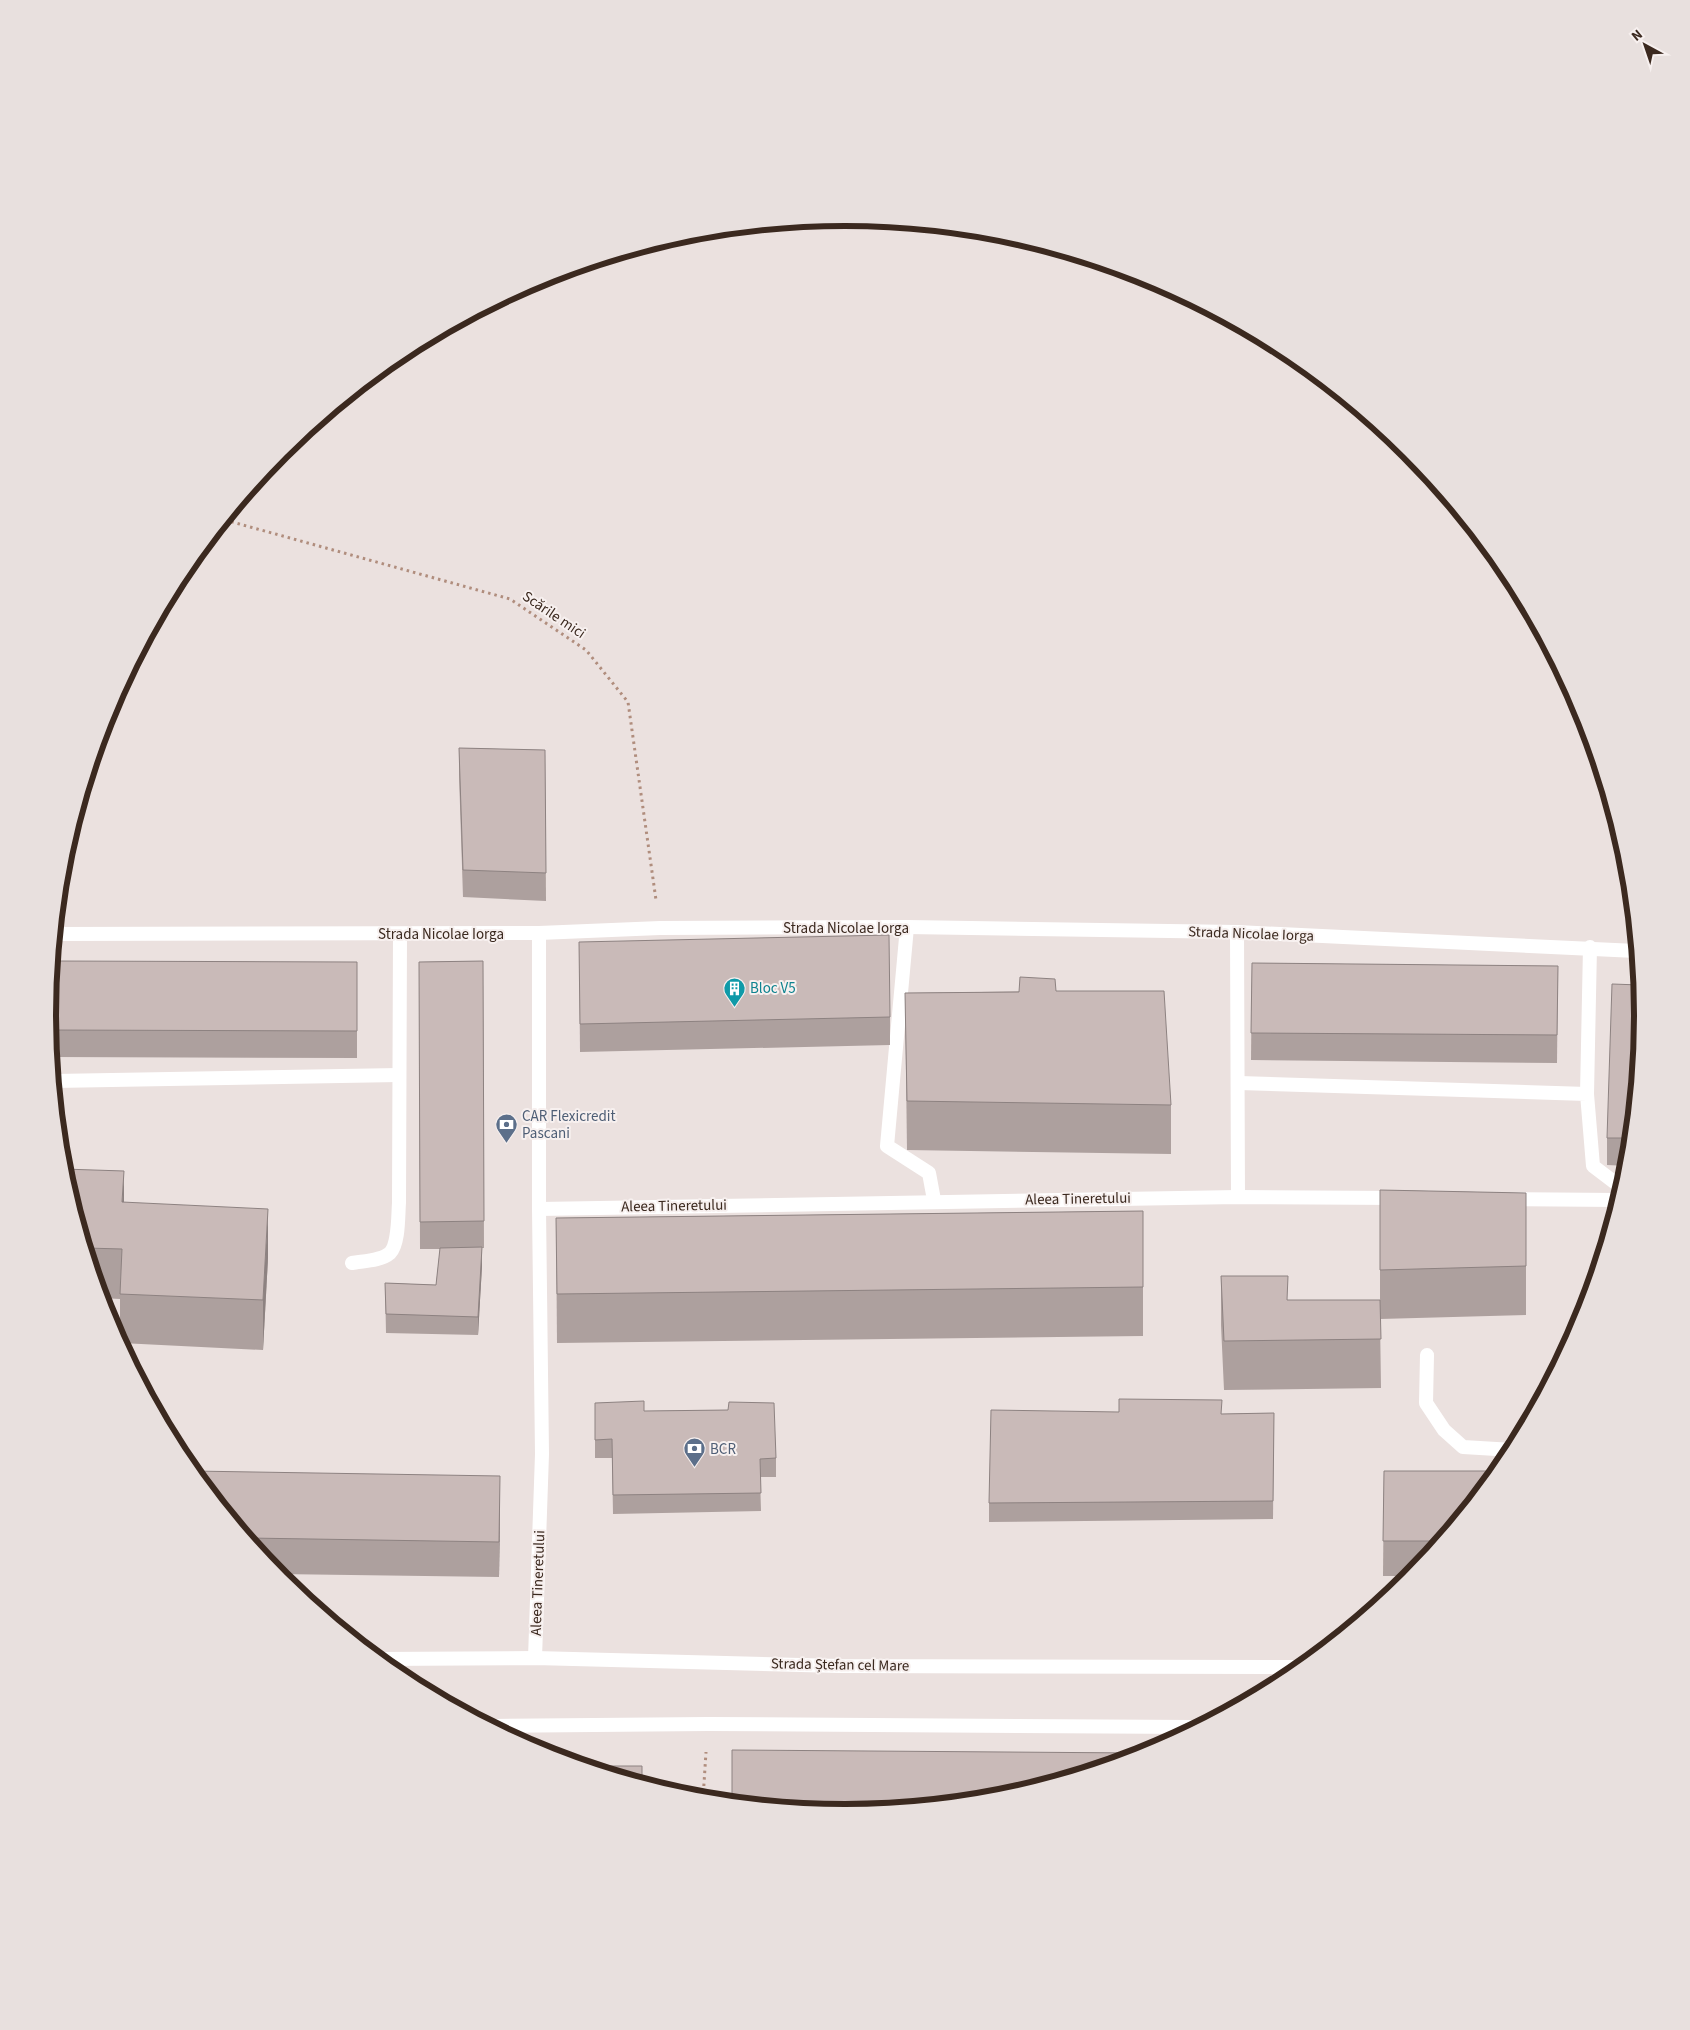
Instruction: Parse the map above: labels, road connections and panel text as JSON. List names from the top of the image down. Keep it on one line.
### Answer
{"streets":{"street":["Strada Nicolae Iorga","Aleea Tineretului","Strada Ștefan cel Mare"],"path":["Scările mici"]},"crossings":[["Scările mici","Strada Nicolae Iorga"],["Strada Nicolae Iorga","Aleea Tineretului"],["Aleea Tineretului","Strada Ștefan cel Mare"]],"places":{"building":["Bloc V5"],"bank":["CAR Flexicredit Pascani","BCR"]},"north":"top left"}
